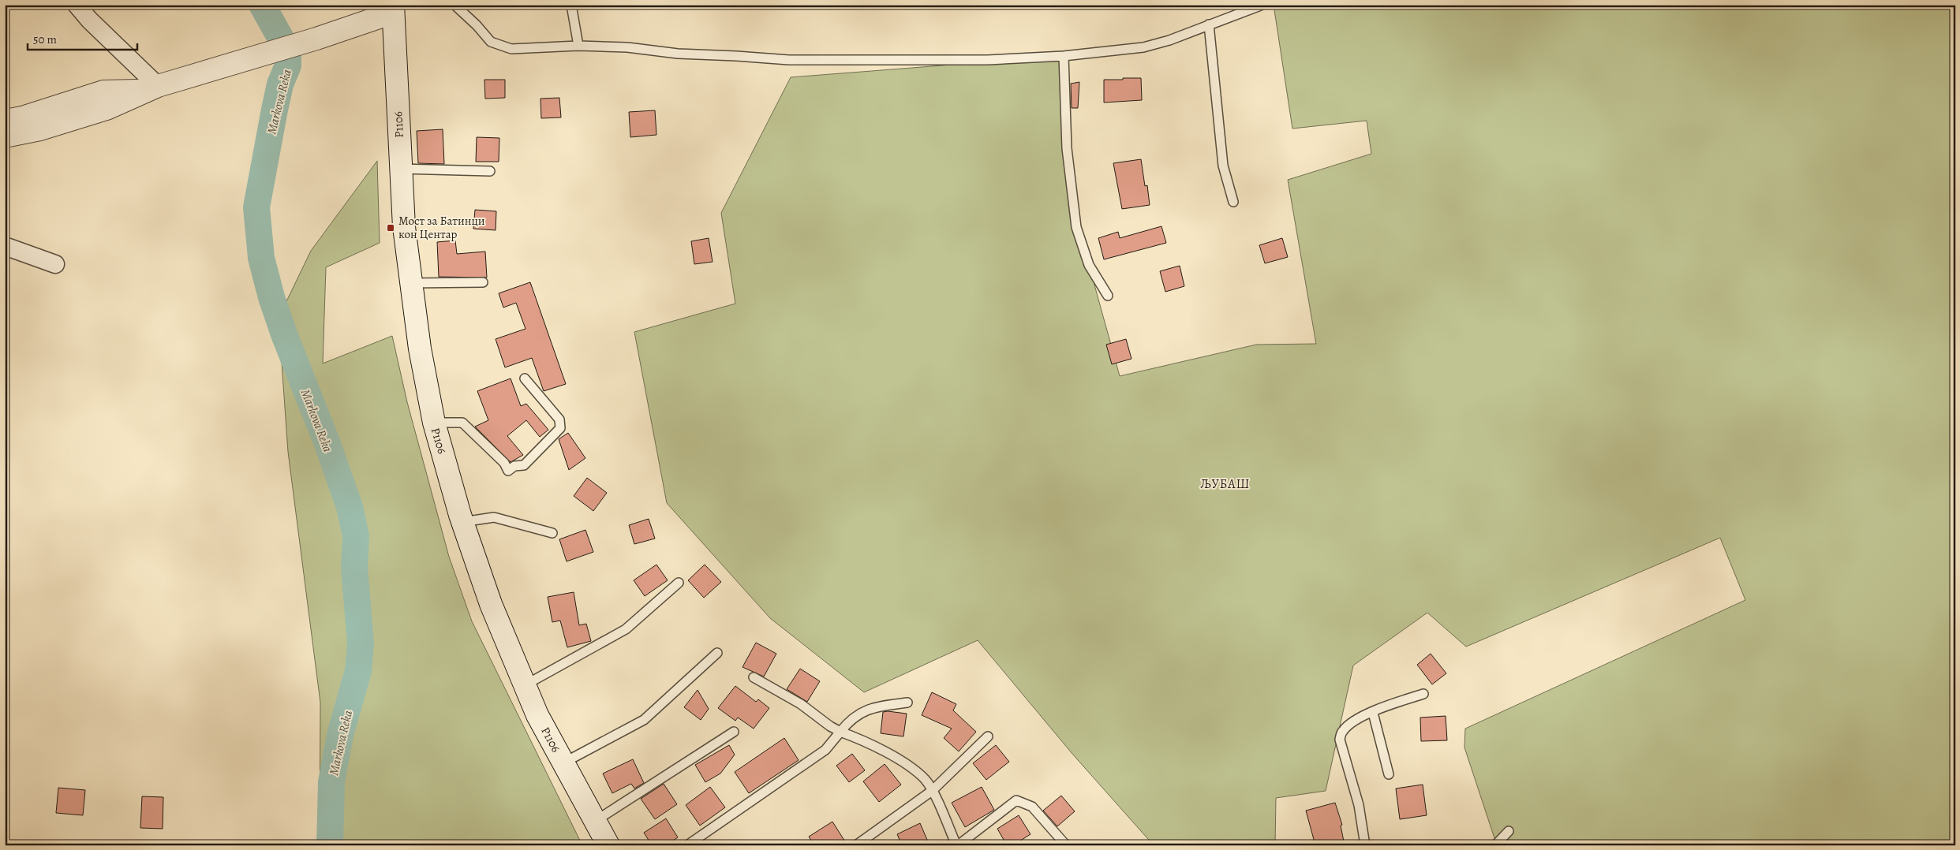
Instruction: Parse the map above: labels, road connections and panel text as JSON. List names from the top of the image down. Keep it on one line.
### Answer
{"streets":{"main road":["P1106"]},"districts":["ЉУБАШ"],"water":["Markova Reka"],"places":{"transit":["Мост за Батинци кон Центар"]},"scale_bar":"50 m"}
